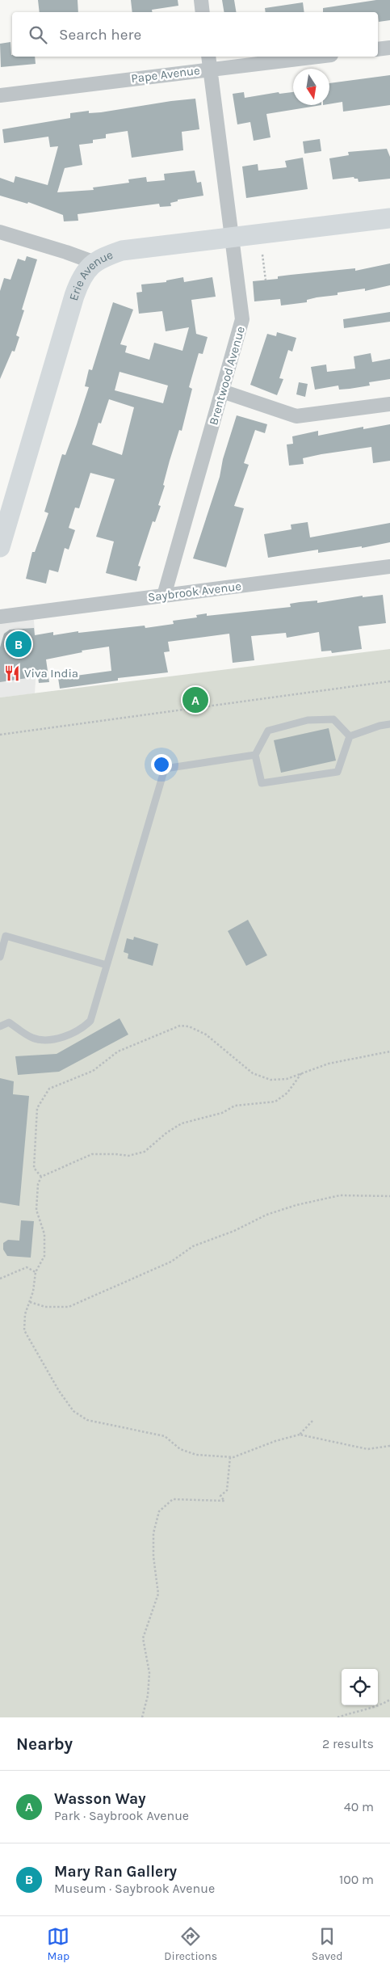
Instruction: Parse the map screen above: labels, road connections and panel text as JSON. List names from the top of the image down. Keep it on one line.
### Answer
{"streets":{"street":["Pape Avenue","Erie Avenue","Brentwood Avenue","Saybrook Avenue"]},"crossings":[["Pape Avenue","Brentwood Avenue"],["Erie Avenue","Brentwood Avenue"],["Brentwood Avenue","Saybrook Avenue"]],"places":{"restaurant":["Viva India"]},"north":"bottom","page":{"search":"Search here","pins":["B","A"],"heading":["Nearby","2 results"],"list":[{"mark":"A","name":"Wasson Way","note":"Park · Saybrook Avenue","value":"40 m"},{"mark":"B","name":"Mary Ran Gallery","note":"Museum · Saybrook Avenue","value":"100 m"}],"nav":["Map","Directions","Saved"]}}
